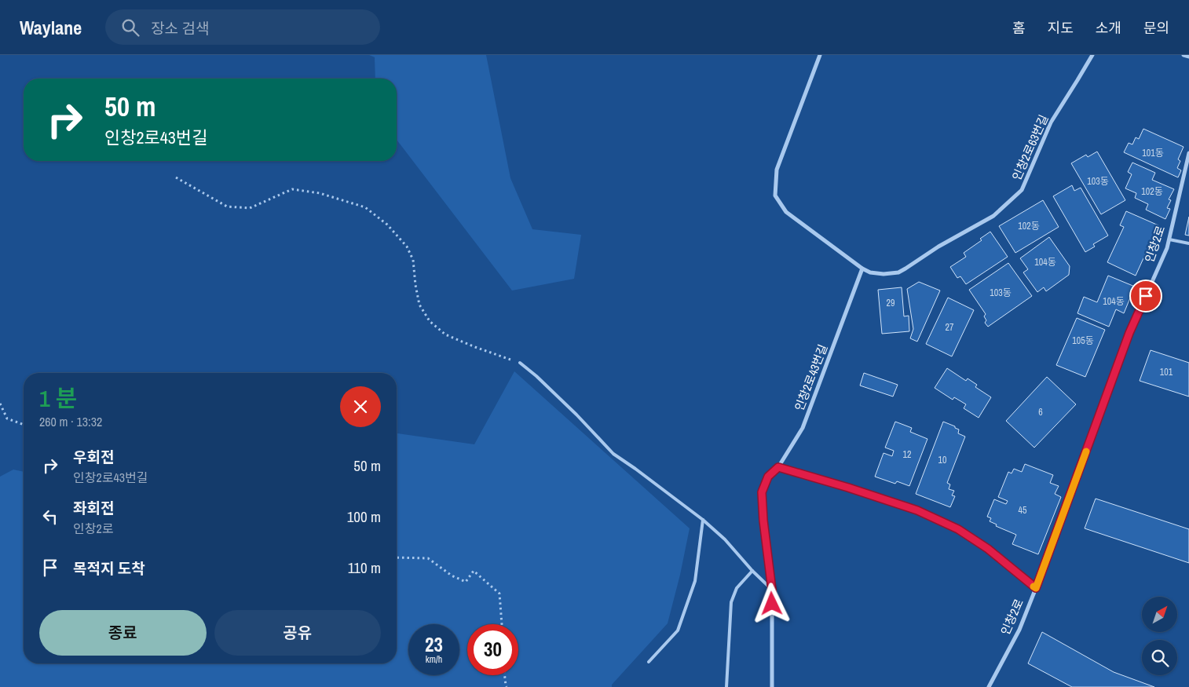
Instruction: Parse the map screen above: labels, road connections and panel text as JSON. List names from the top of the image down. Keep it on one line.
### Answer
{"streets":{"street":["인창2로63번길","인창2로","인창2로43번길"]},"crossings":[["인창2로63번길","인창2로43번길"]],"house_numbers":["101동","103동","102동","102동","104동","103동","104동","29","27","105동","101","6","12","10","45"],"north":"top right","page":{"header":"Waylane","search":"장소 검색","nav":["홈","지도","소개","문의"],"turn":["50 m","인창2로43번길"],"heading":["1 분","260 m · 13:32"],"list":[{"name":"우회전","note":"인창2로43번길","value":"50 m"},{"name":"좌회전","note":"인창2로","value":"100 m"},{"name":"목적지 도착","value":"110 m"}],"buttons":["종료","공유"],"speed":"23 km/h","limit":"30"}}
